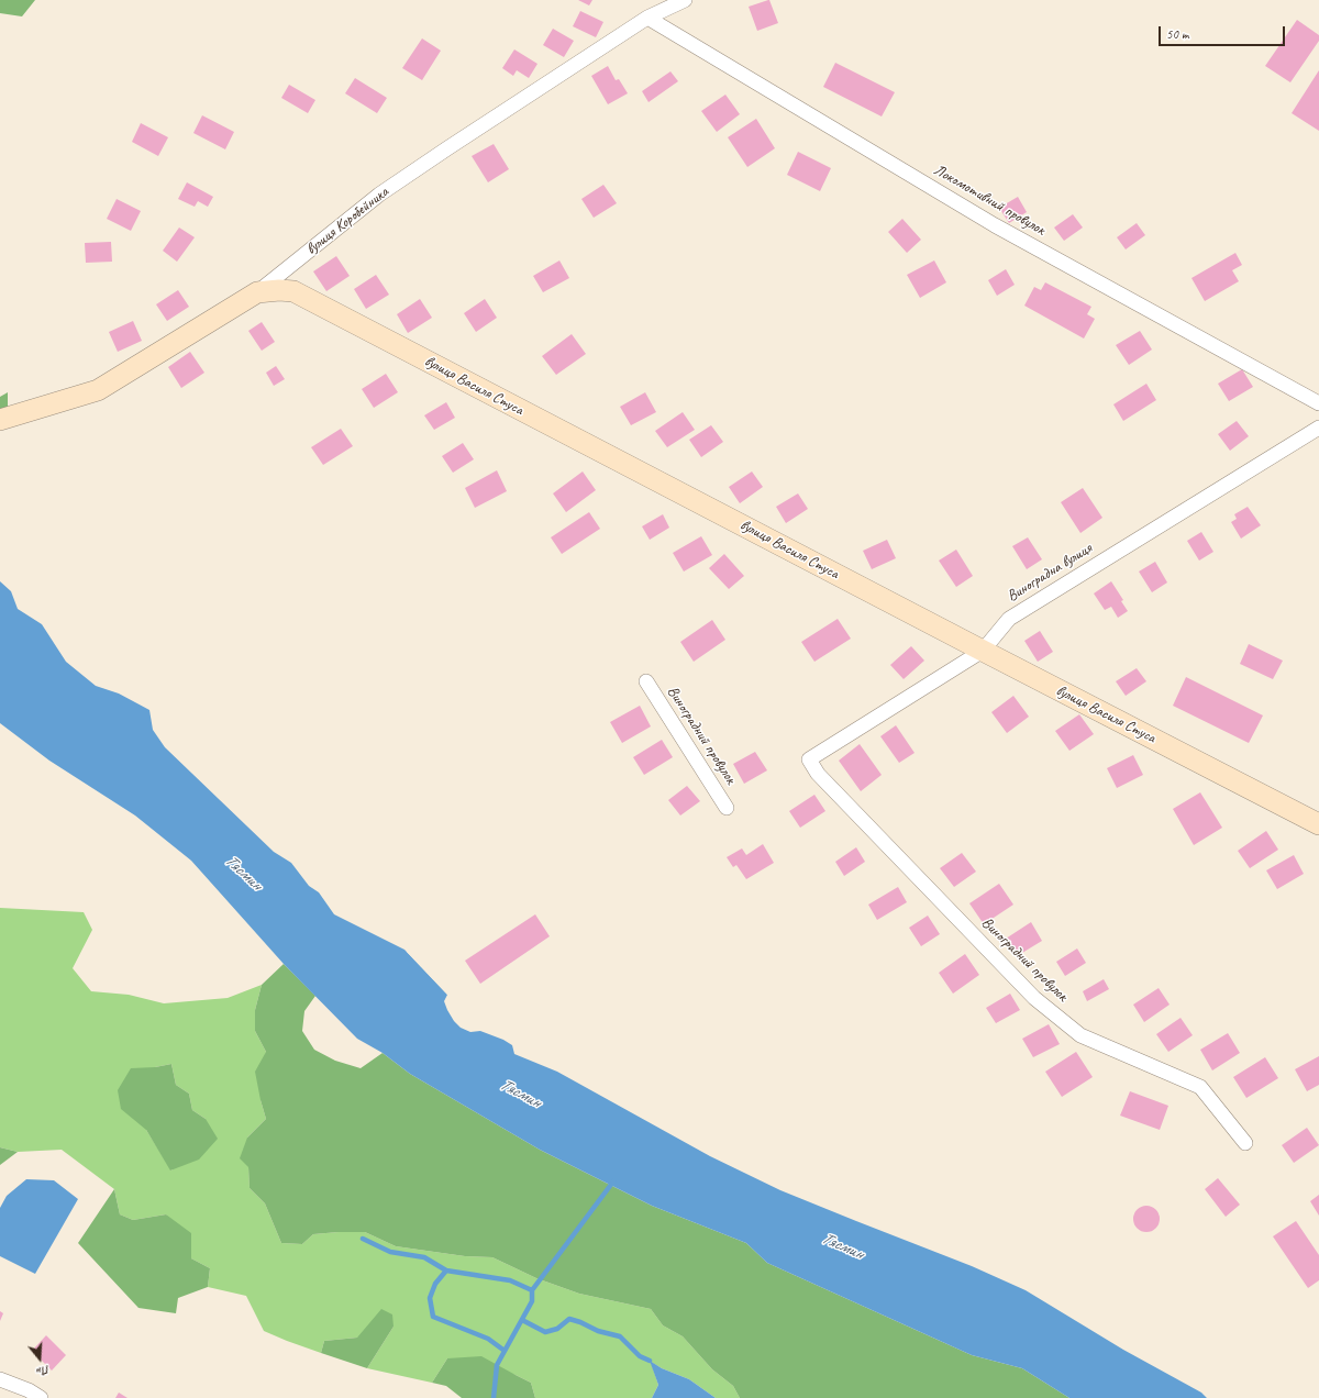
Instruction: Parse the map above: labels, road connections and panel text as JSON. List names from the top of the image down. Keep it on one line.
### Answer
{"streets":{"street":["Локомотивний провулок","вулиця Коробейника","вулиця Василя Стуса","Виноградна вулиця","Виноградний провулок"]},"crossings":[["Локомотивний провулок","вулиця Коробейника"],["вулиця Коробейника","вулиця Василя Стуса"],["вулиця Василя Стуса","Виноградна вулиця"],["Виноградна вулиця","Виноградний провулок"]],"water":["Тясмин"],"scale_bar":"50 m","north":"bottom"}
